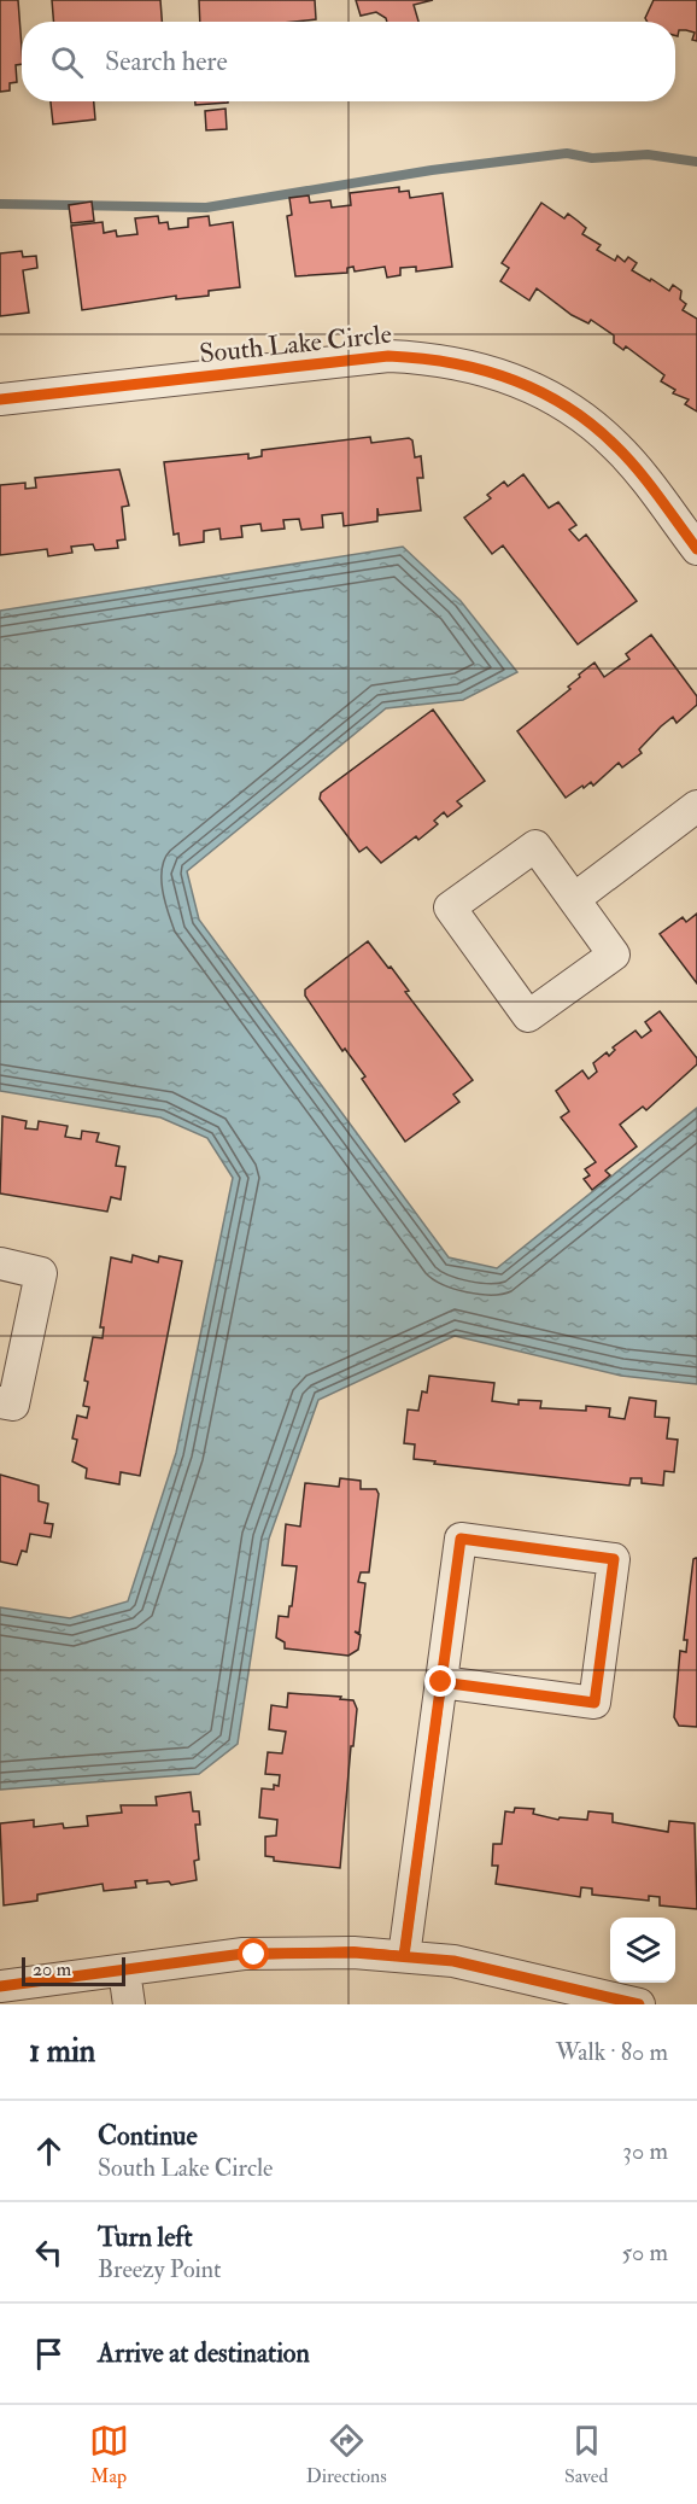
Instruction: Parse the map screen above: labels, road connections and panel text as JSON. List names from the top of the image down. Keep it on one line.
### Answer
{"streets":{"street":["South Lake Circle"]},"scale_bar":"20 m","page":{"search":"Search here","scale":"20 m","heading":["1 min","Walk · 80 m"],"list":[["Continue","South Lake Circle","30 m"],["Turn left","Breezy Point","50 m"],"Arrive at destination"],"nav":["Map","Directions","Saved"]}}
